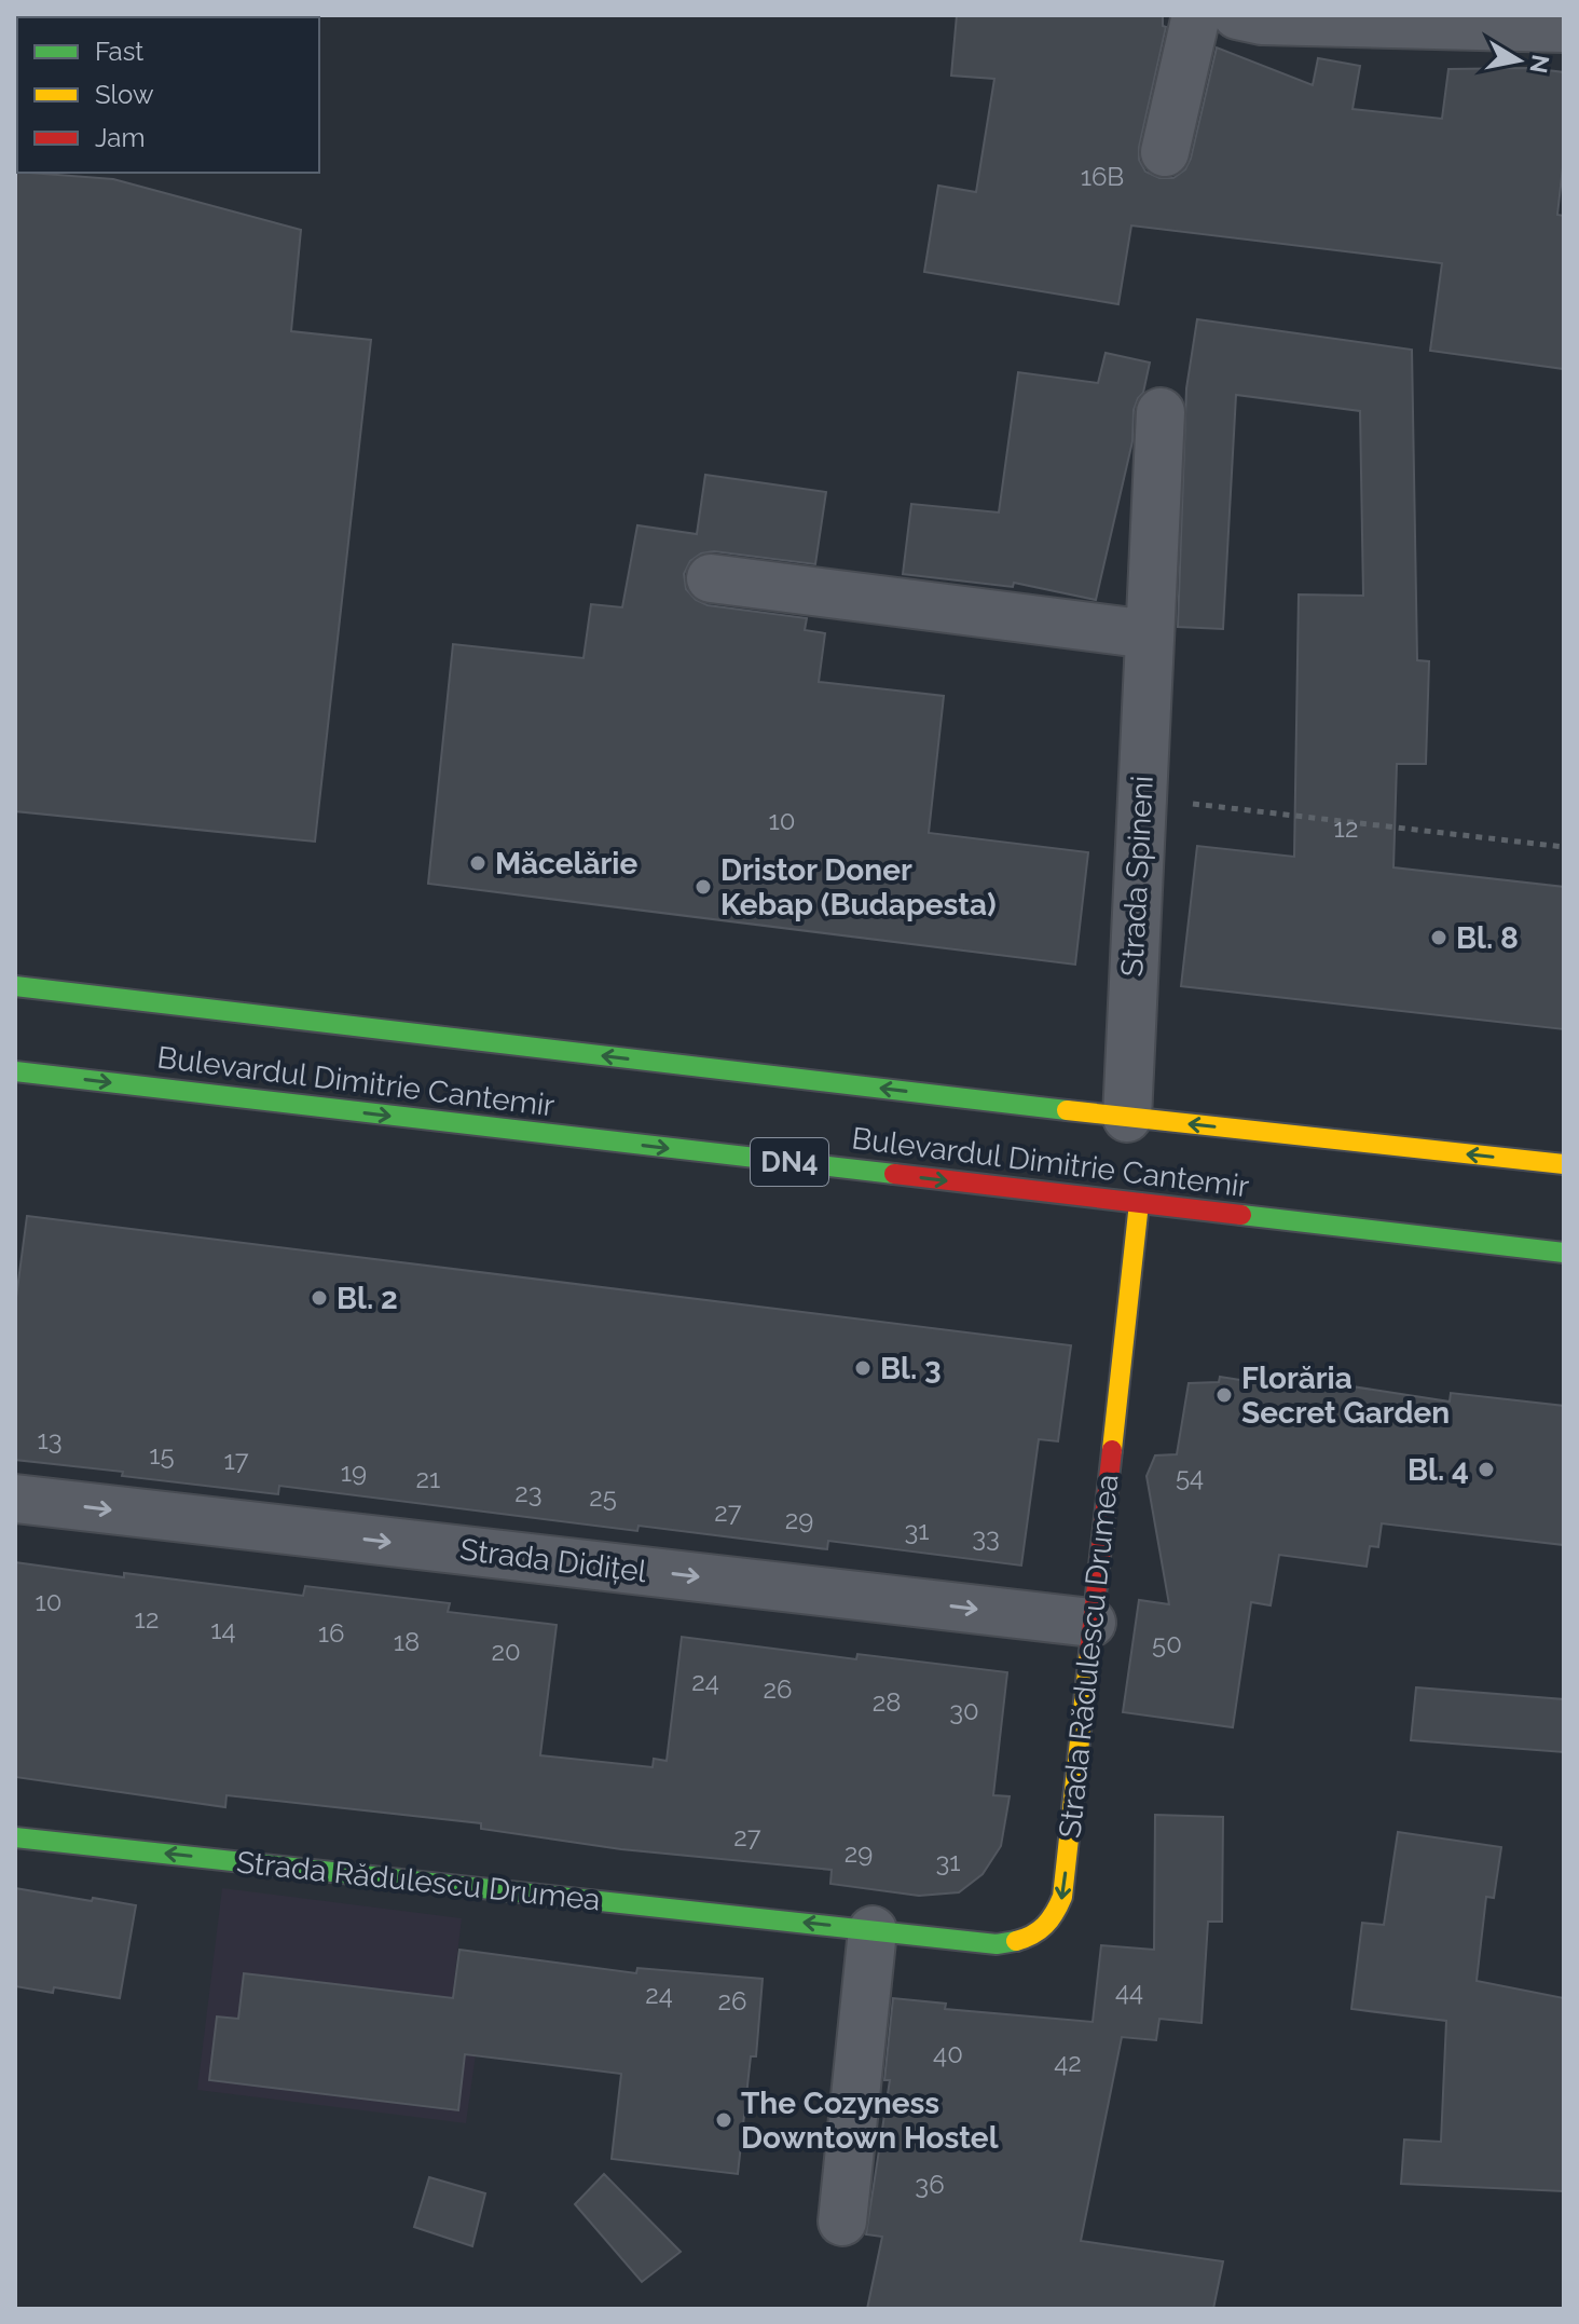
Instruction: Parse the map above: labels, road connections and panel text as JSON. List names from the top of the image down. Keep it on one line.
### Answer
{"streets":{"main road":["Bulevardul Dimitrie Cantemir","DN4","Strada Rădulescu Drumea"],"street":["Strada Spineni","Strada Didițel"]},"crossings":[["Strada Spineni","Bulevardul Dimitrie Cantemir"],["Bulevardul Dimitrie Cantemir","Strada Rădulescu Drumea"],["Strada Didițel","Strada Rădulescu Drumea"]],"one_way":["Strada Didițel","Strada Rădulescu Drumea"],"places":["Măcelărie","Dristor Doner Kebap (Budapesta)","Bl. 8","Bl. 2","Bl. 3","Florăria Secret Garden","Bl. 4","The Cozyness Downtown Hostel"],"house_numbers":["16B","10","12","13","15","17","19","54","21","23","25","27","29","31","33","10","12","14","16","18","50","20","24","26","28","30","27","29","31","44","24","26","40","42","36"],"legend":["Fast","Slow","Jam"],"north":"right"}
